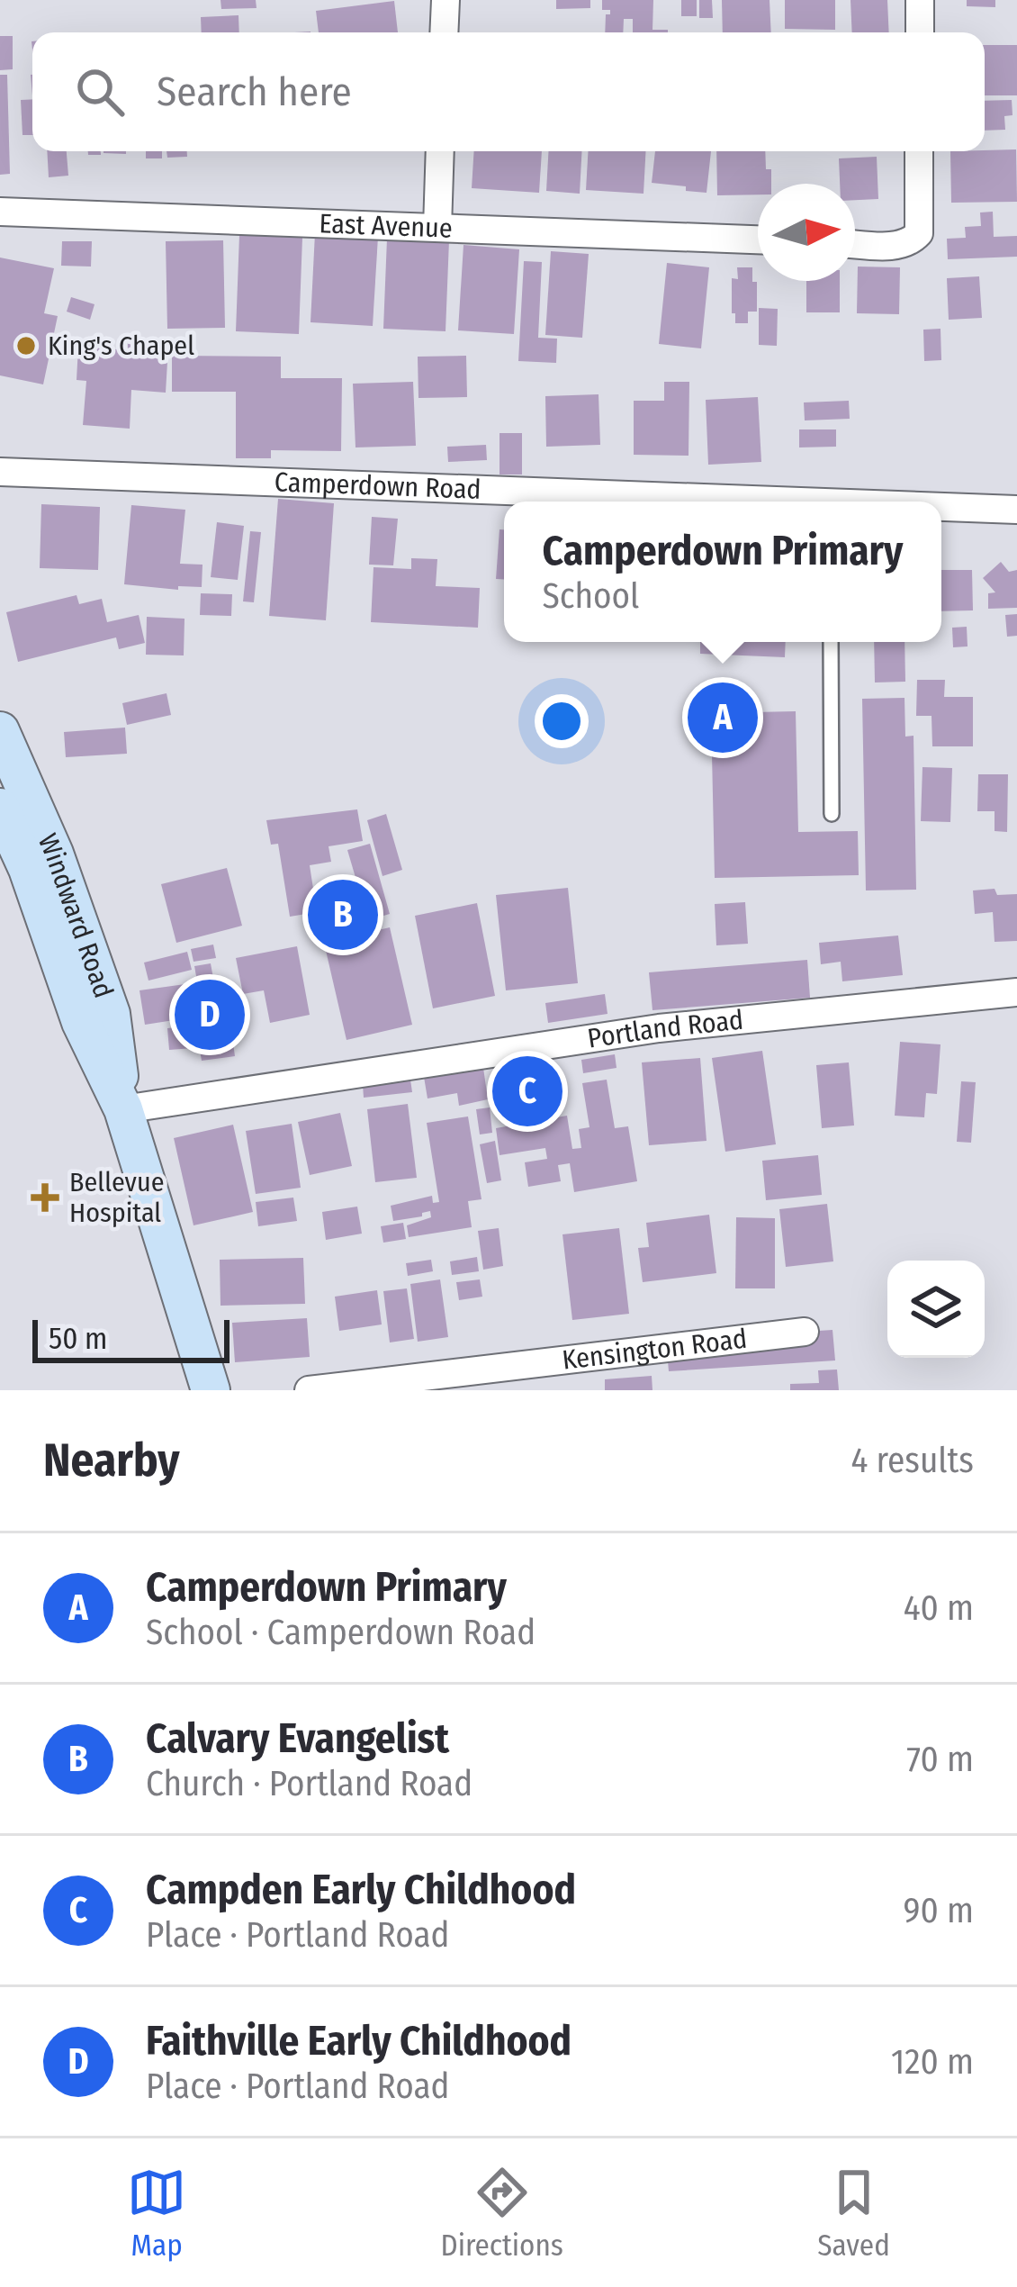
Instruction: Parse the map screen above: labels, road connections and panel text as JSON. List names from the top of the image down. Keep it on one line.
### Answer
{"streets":{"main road":["Windward Road"],"street":["East Avenue","Camperdown Road","Portland Road","Kensington Road"]},"crossings":[["Windward Road","Portland Road"]],"places":{"other":["King's Chapel"],"health":["Bellevue Hospital"]},"scale_bar":"50 m","north":"right","page":{"search":"Search here","popup":["Camperdown Primary","School"],"pins":["A","B","D","C"],"scale":"50 m","heading":["Nearby","4 results"],"list":[{"mark":"A","name":"Camperdown Primary","note":"School · Camperdown Road","value":"40 m"},{"mark":"B","name":"Calvary Evangelist","note":"Church · Portland Road","value":"70 m"},{"mark":"C","name":"Campden Early Childhood","note":"Place · Portland Road","value":"90 m"},{"mark":"D","name":"Faithville Early Childhood","note":"Place · Portland Road","value":"120 m"}],"nav":["Map","Directions","Saved"]}}
